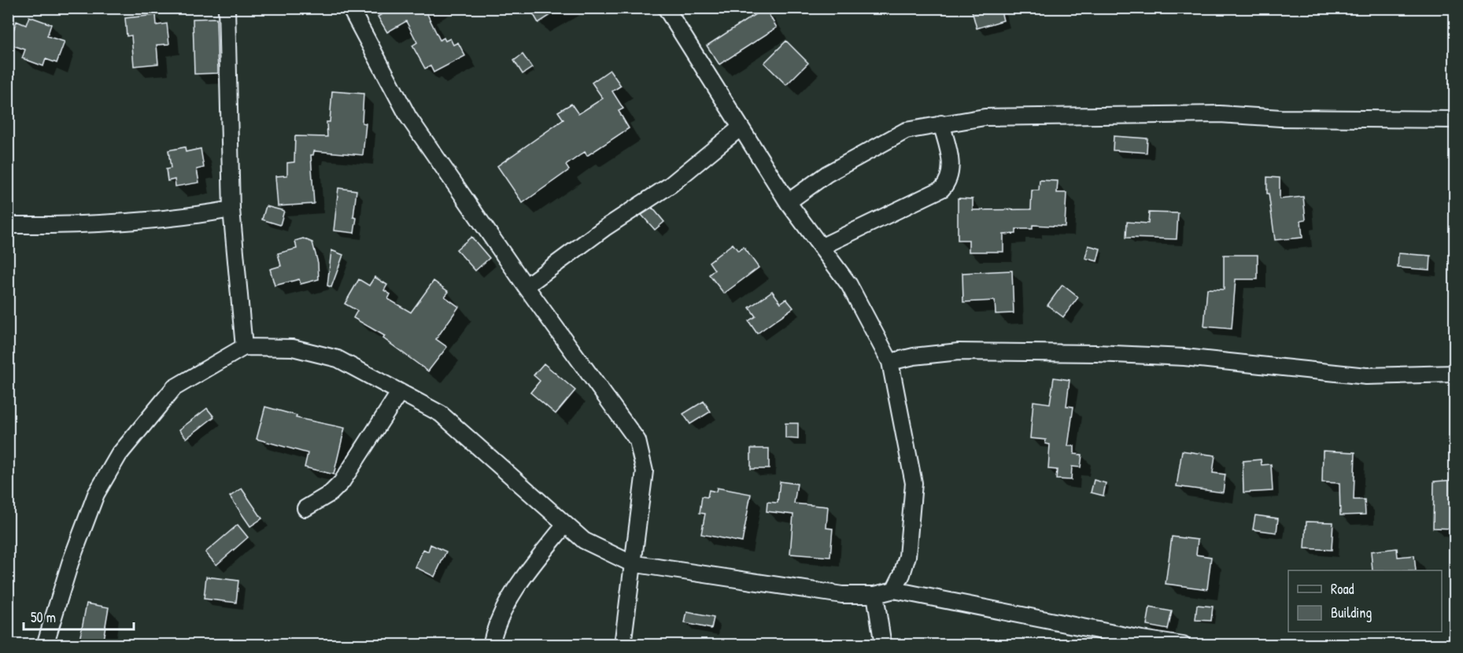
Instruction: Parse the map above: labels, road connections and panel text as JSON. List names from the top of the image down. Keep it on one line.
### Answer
{"legend":["Road","Building"],"scale_bar":"50 m"}
